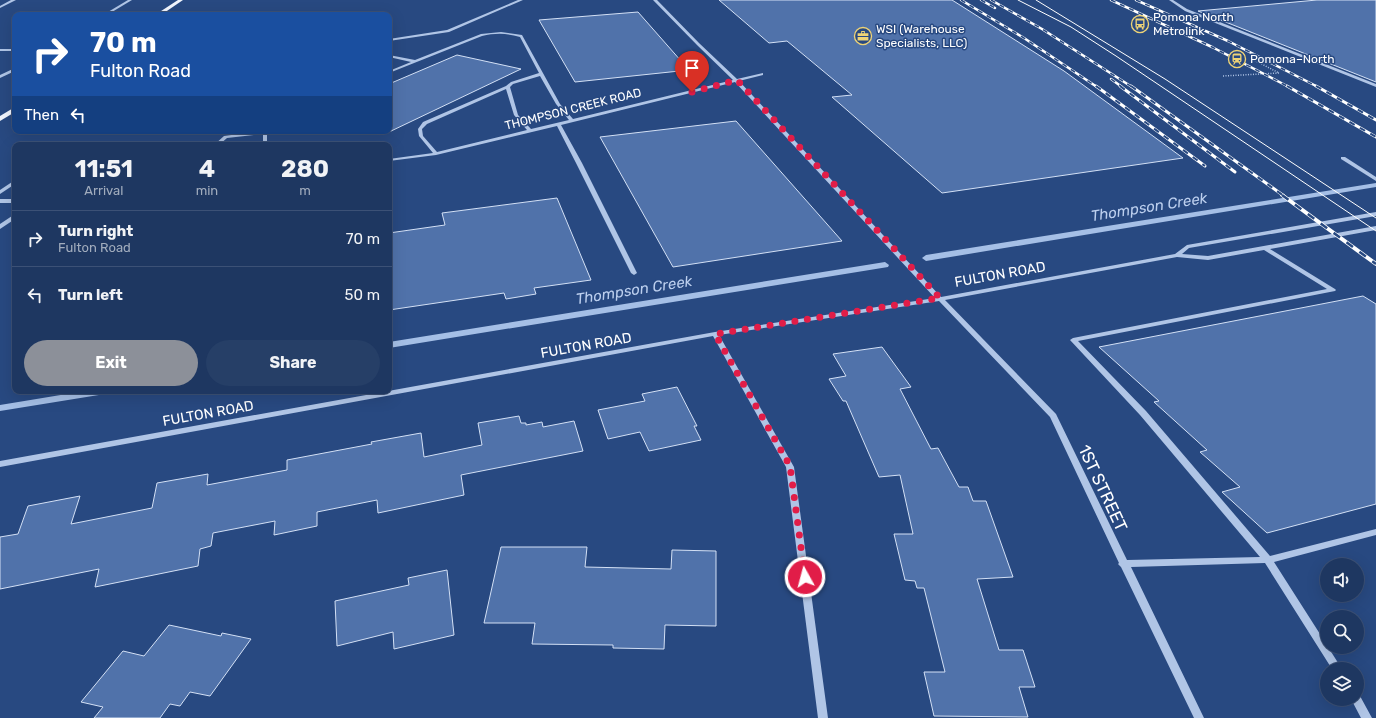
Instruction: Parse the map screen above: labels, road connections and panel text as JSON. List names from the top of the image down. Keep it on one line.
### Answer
{"streets":{"street":["THOMPSON CREEK ROAD","FULTON ROAD","1ST STREET"]},"crossings":[["THOMPSON CREEK ROAD","1ST STREET"],["FULTON ROAD","1ST STREET"]],"water":["Thompson Creek"],"places":{"bus stop":["Pomona North Metrolink"],"office":["WSI (Warehouse Specialists, LLC)"],"station":["Pomona–North"]},"page":{"turn":["70 m","Fulton Road"],"then":"Then","eta":["11:51","Arrival","4","min","280","m"],"list":[{"name":"Turn right","note":"Fulton Road","value":"70 m"},{"name":"Turn left","value":"50 m"}],"buttons":["Exit","Share"]}}
